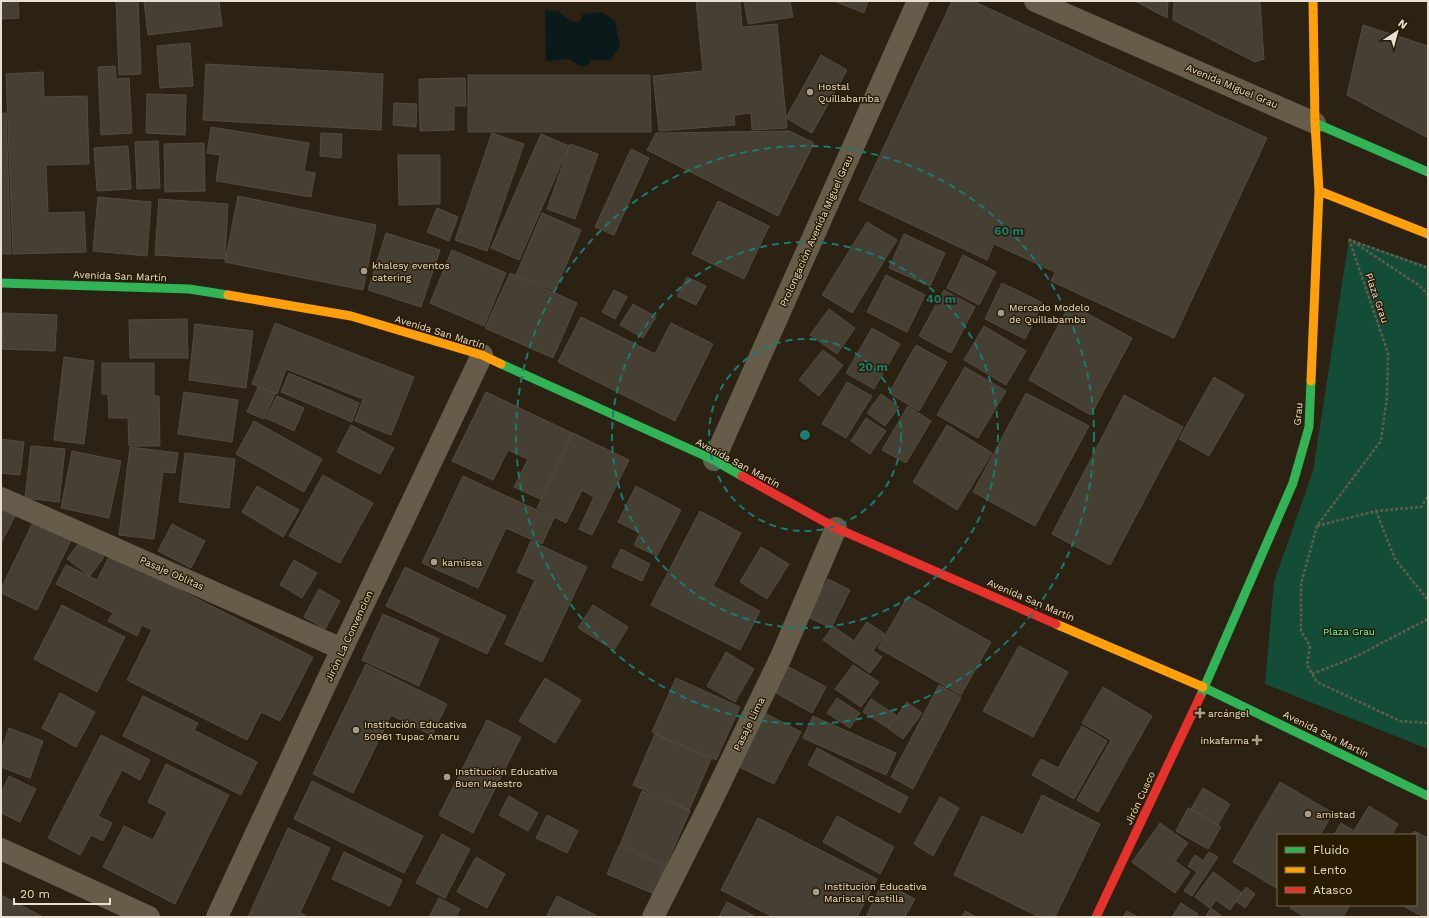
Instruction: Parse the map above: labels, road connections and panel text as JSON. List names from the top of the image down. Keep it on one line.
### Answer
{"streets":{"main road":["Avenida Miguel Grau","Avenida San Martín","Grau","Jirón Cusco"],"street":["Prolongación Avenida Miguel Grau","Pasaje Oblitas","Jirón La Convencion","Pasaje Lima"],"path":["Plaza Grau"]},"crossings":[["Avenida Miguel Grau","Grau"],["Prolongación Avenida Miguel Grau","Avenida San Martín"],["Avenida San Martín","Grau"],["Avenida San Martín","Jirón La Convencion"],["Avenida San Martín","Pasaje Lima"],["Avenida San Martín","Jirón Cusco"],["Grau","Jirón Cusco"],["Pasaje Oblitas","Jirón La Convencion"]],"parks":["Plaza Grau"],"places":{"other":["Hostal Quillabamba","khalesy eventos catering","Mercado Modelo de Quillabamba","kamisea","Institución Educativa 50961 Tupac Amaru","Institución Educativa Buen Maestro","amistad","Institución Educativa Mariscal Castilla"],"health":["arcángel","inkafarma"]},"legend":["Fluido","Lento","Atasco"],"scale_bar":"20 m","north":"top right","rings":["60 m","40 m","20 m"]}
